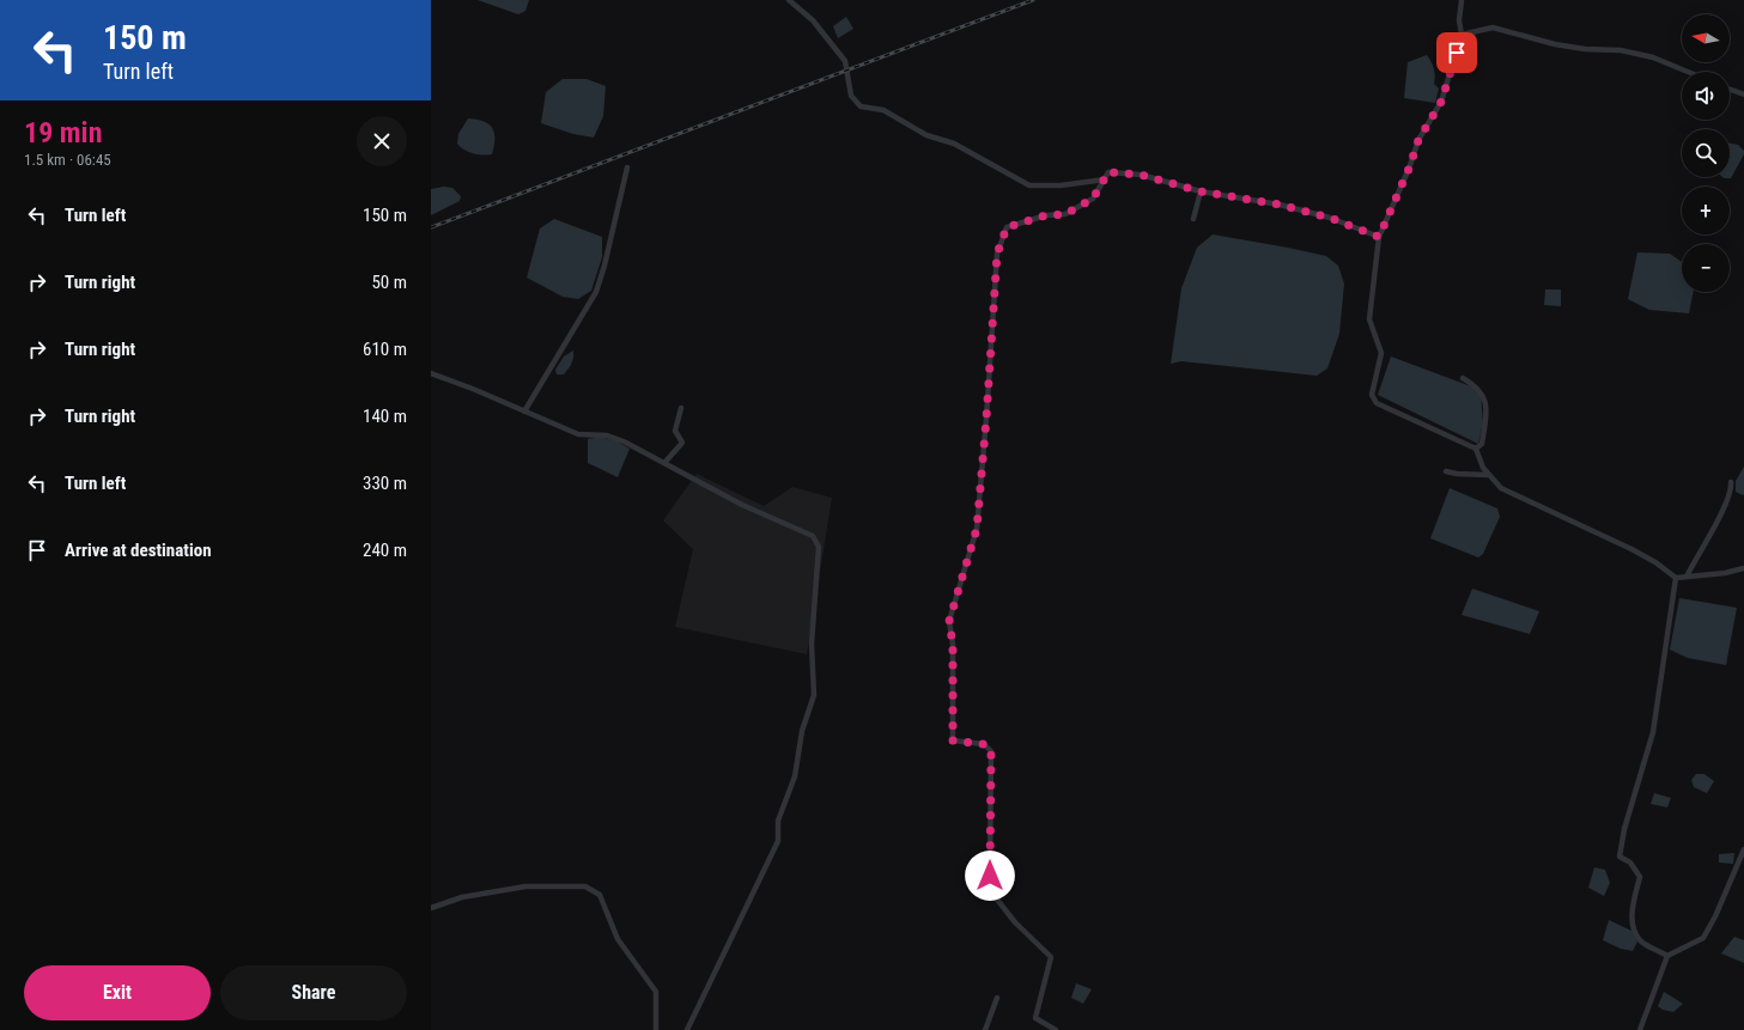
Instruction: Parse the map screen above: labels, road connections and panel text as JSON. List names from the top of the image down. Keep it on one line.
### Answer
{"north":"left","page":{"turn":["150 m","Turn left"],"map_buttons":["+","−"],"heading":["19 min","1.5 km · 06:45"],"list":[{"name":"Turn left","value":"150 m"},{"name":"Turn right","value":"50 m"},{"name":"Turn right","value":"610 m"},{"name":"Turn right","value":"140 m"},{"name":"Turn left","value":"330 m"},{"name":"Arrive at destination","value":"240 m"}],"buttons":["Exit","Share"]}}
